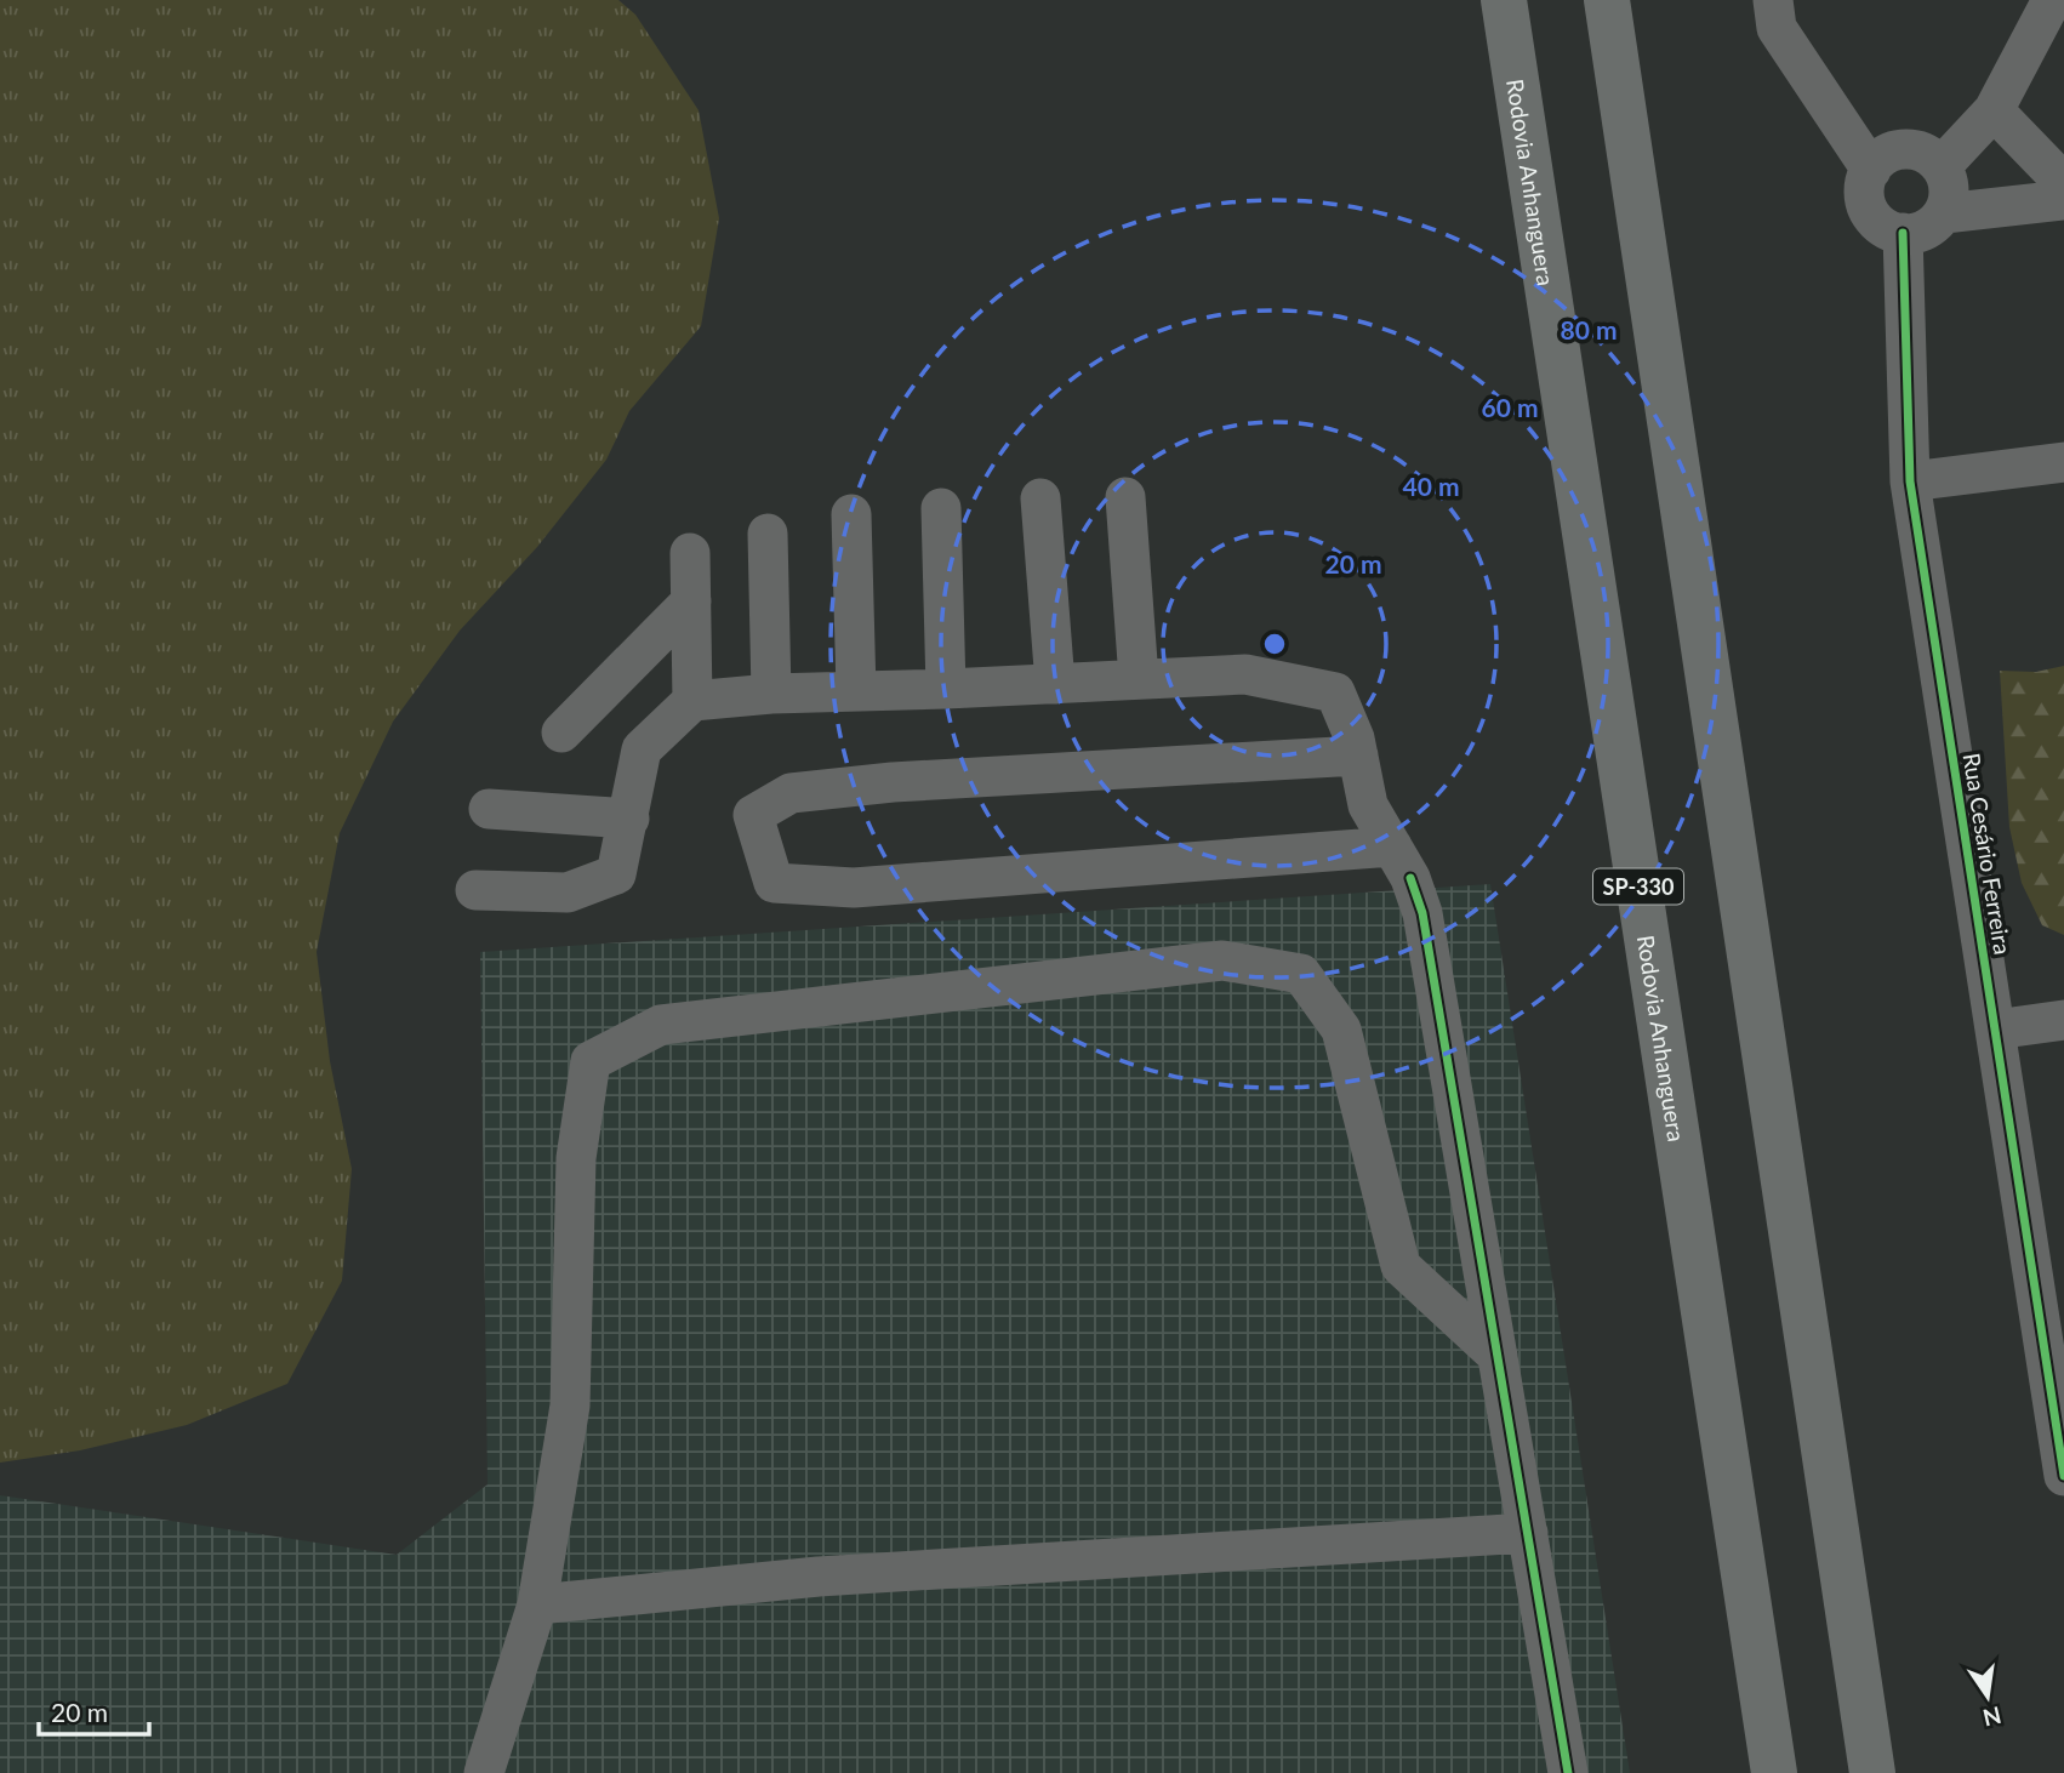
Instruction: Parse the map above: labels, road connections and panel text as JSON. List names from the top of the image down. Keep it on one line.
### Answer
{"streets":{"highway":["Rodovia Anhanguera","SP-330"],"street":["Rua Cesário Ferreira"]},"scale_bar":"20 m","north":"bottom","rings":["80 m","60 m","40 m","20 m"]}
